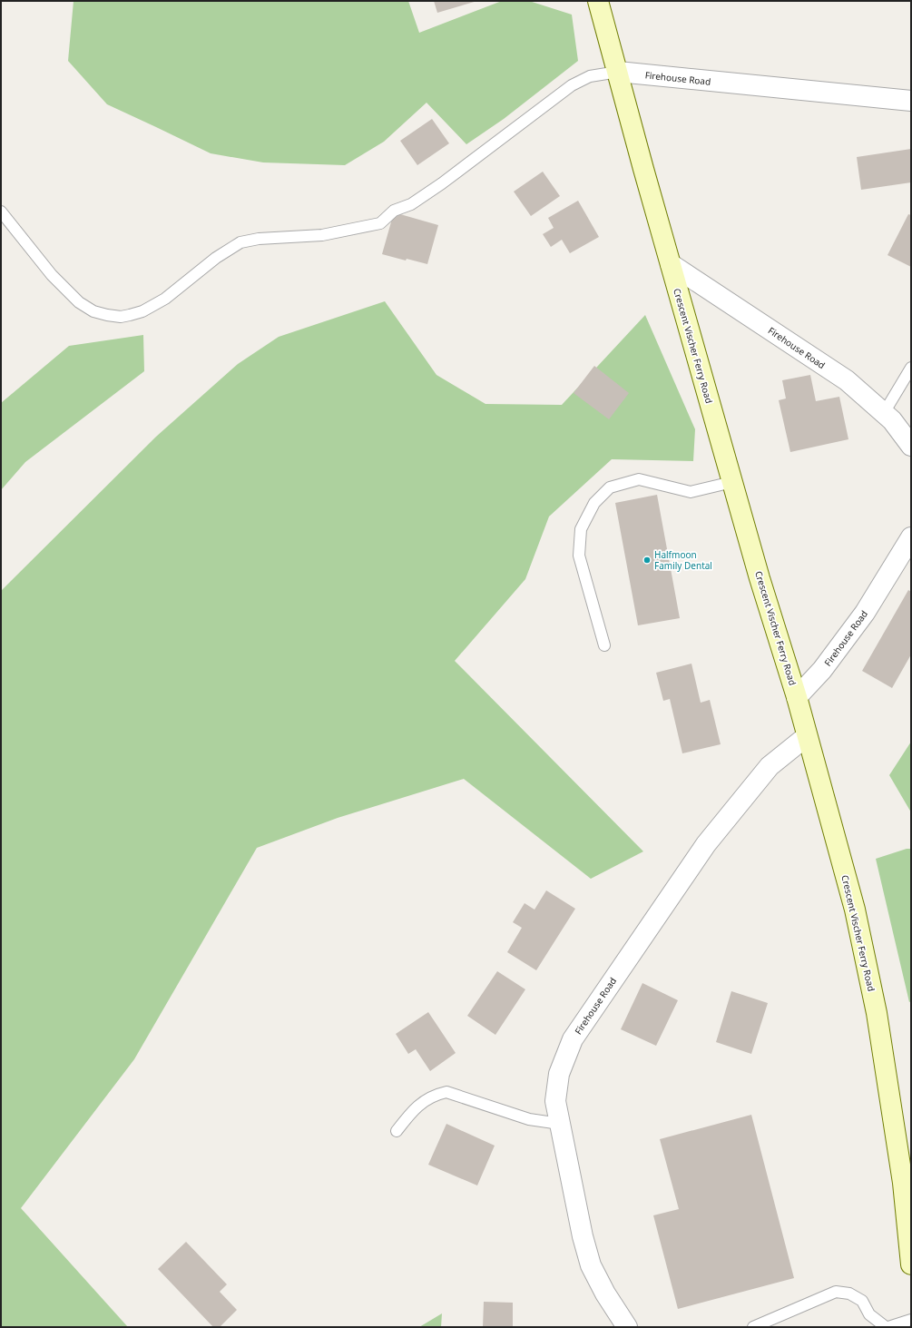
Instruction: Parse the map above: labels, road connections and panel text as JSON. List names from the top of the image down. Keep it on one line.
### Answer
{"streets":{"main road":["Crescent Vischer Ferry Road"],"street":["Firehouse Road"]},"crossings":[["Firehouse Road","Crescent Vischer Ferry Road"]],"places":["Halfmoon Family Dental"]}
